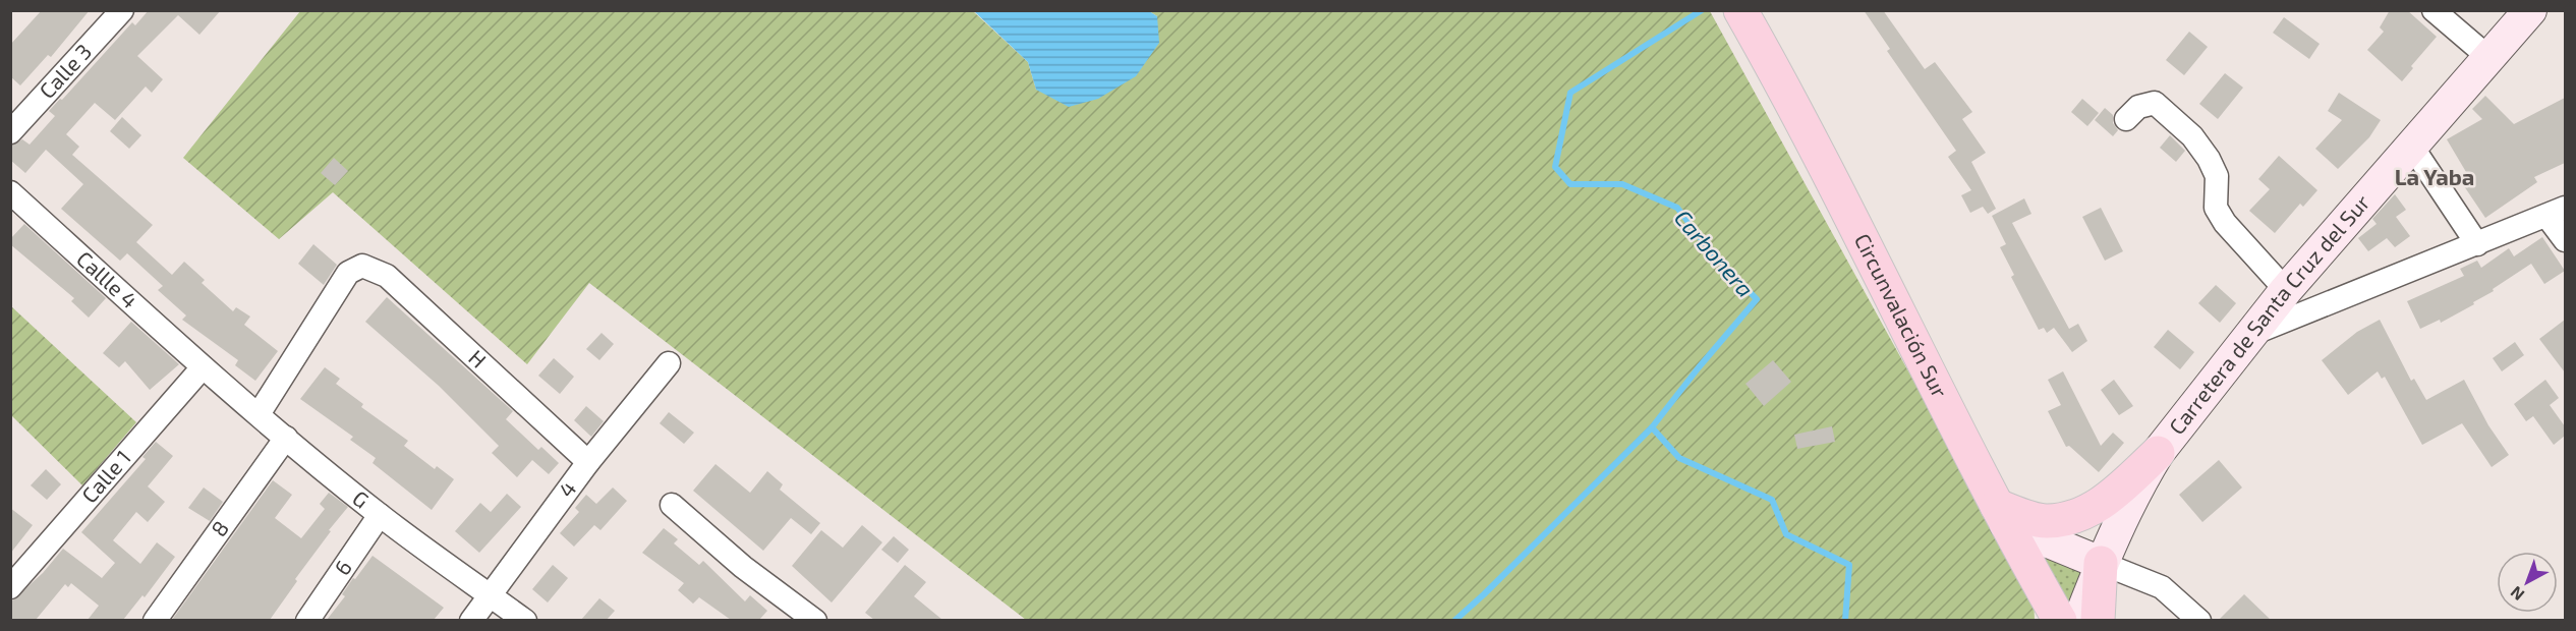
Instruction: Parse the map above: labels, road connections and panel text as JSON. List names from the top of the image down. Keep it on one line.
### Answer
{"streets":{"main road":["Circunvalación Sur","Carretera de Santa Cruz del Sur"],"street":["Calle 3","Callle 4","H","Calle 1","4","G","8","6"]},"crossings":[["Callle 4","Calle 1"],["Callle 4","G"],["H","4"],["H","G"],["Calle 1","G"],["4","G"],["G","8"],["G","6"]],"districts":["La Yaba"],"water":["Carbonera"],"north":"bottom left"}
